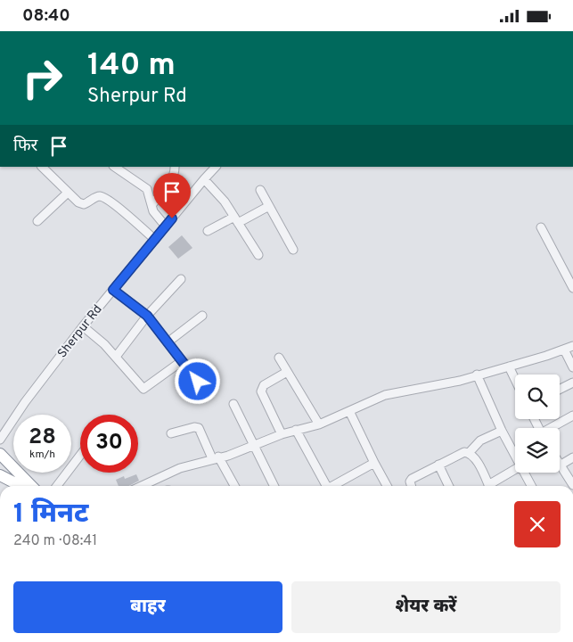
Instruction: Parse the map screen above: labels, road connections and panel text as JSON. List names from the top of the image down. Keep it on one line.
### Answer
{"streets":{"street":["Sherpur Rd"]},"page":{"status":"08:40","turn":["140 m","Sherpur Rd"],"then":"फिर","speed":"28 km/h","limit":"30","heading":["1 मिनट","240 m · 08:41"],"buttons":["बाहर","शेयर करें"]}}
